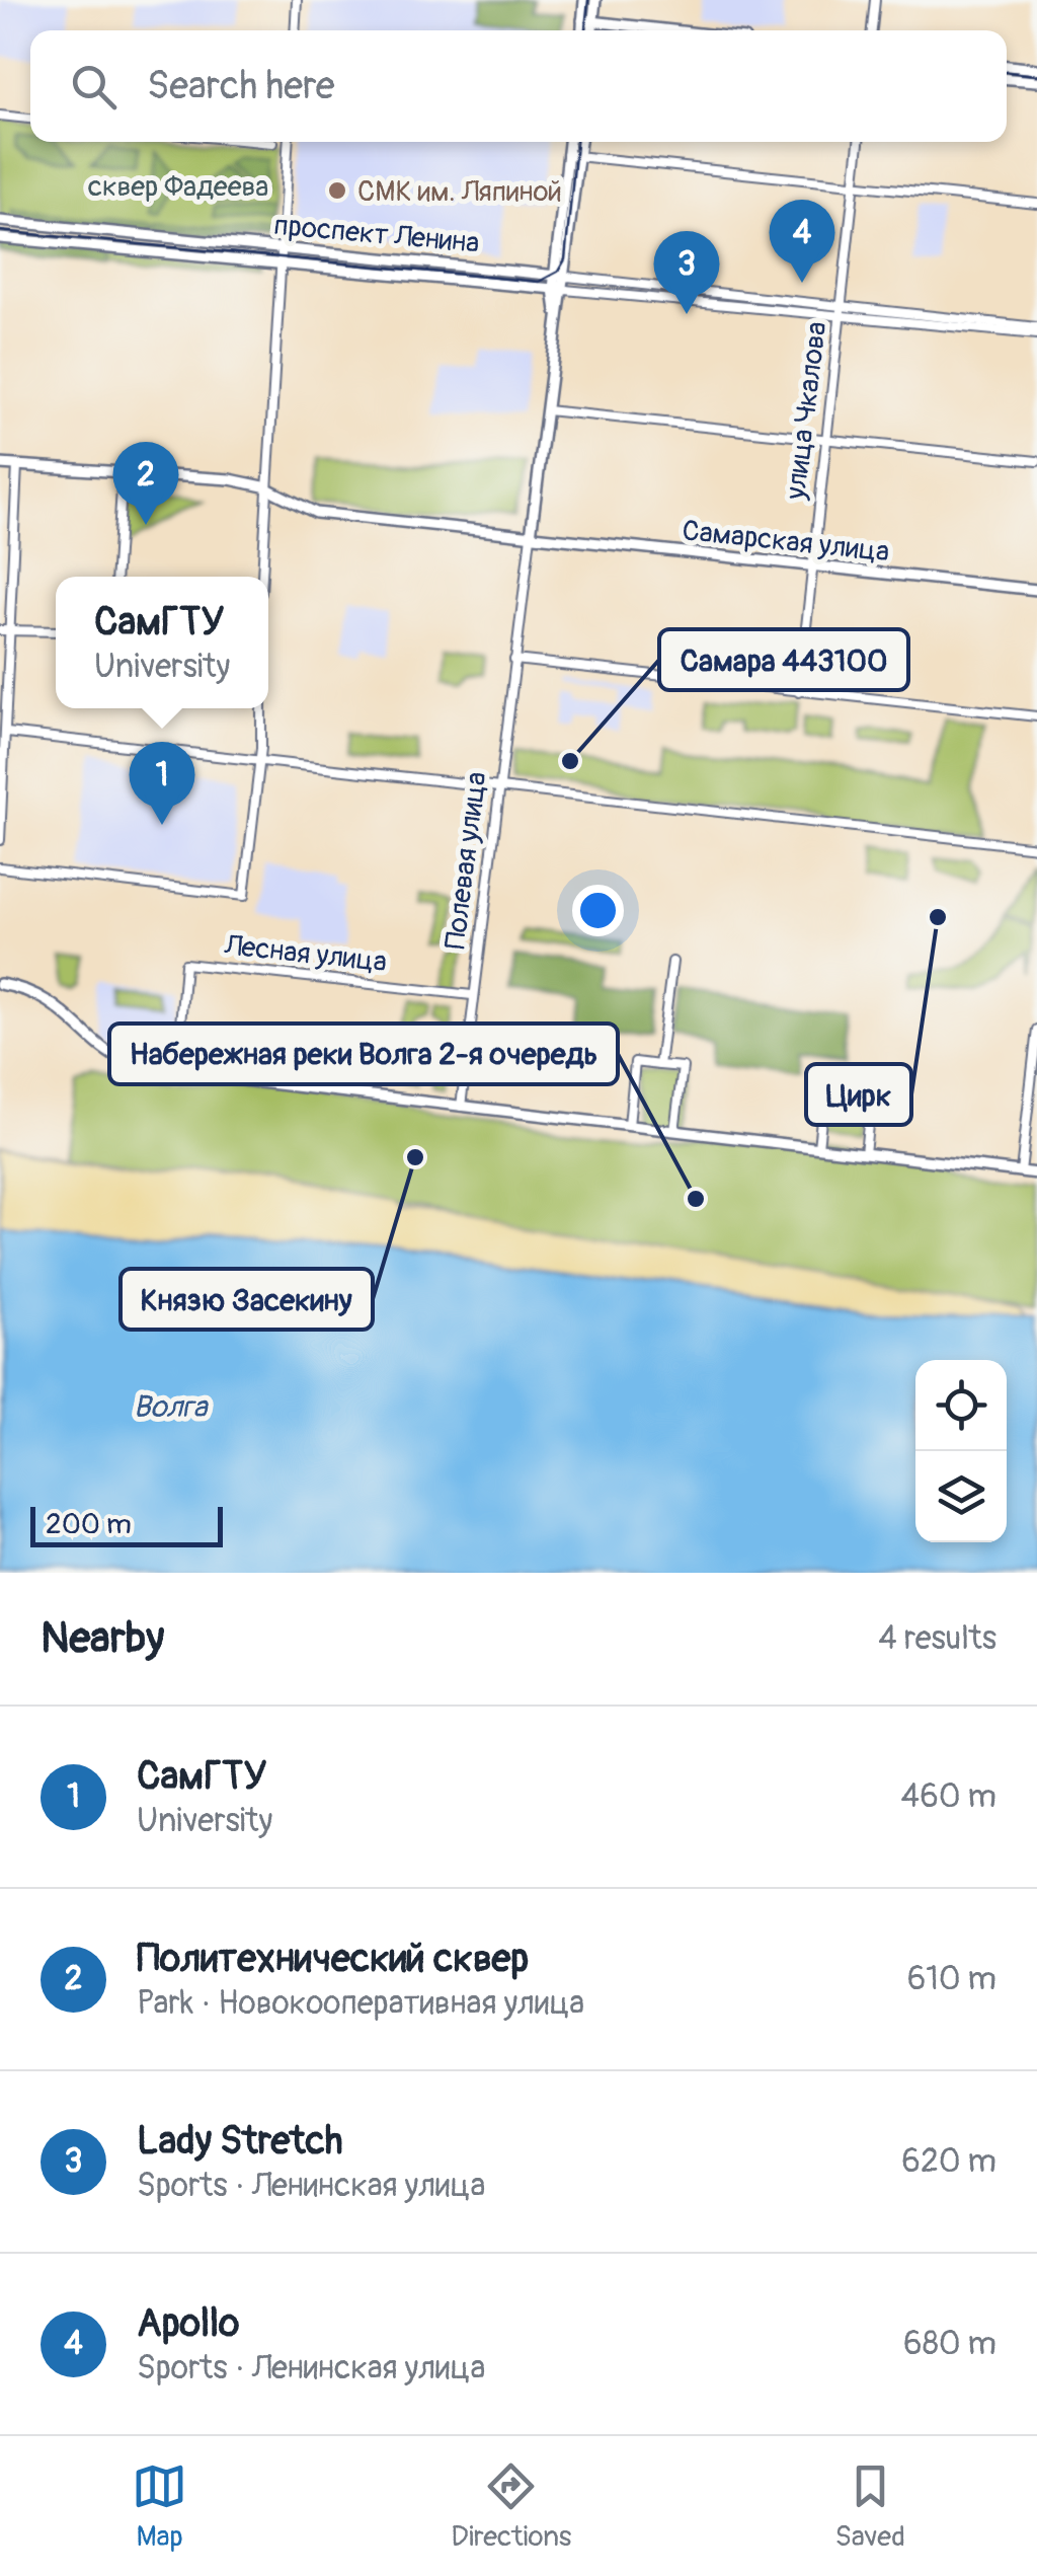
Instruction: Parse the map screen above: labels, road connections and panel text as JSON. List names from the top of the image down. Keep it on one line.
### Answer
{"streets":{"main road":["проспект Ленина","Самарская улица"],"street":["улица Чкалова","Полевая улица","Лесная улица"]},"crossings":[["улица Чкалова","Самарская улица"],["Самарская улица","Полевая улица"],["Полевая улица","Лесная улица"]],"water":["Волга"],"parks":["сквер Фадеева"],"places":["СМК им. Ляпиной","Самара 443100","Цирк","Князю Засекину","Набережная реки Волга 2-я очередь"],"scale_bar":"200 m","page":{"search":"Search here","pins":["4","3","2","1"],"popup":["СамГТУ","University"],"scale":"200 m","heading":["Nearby","4 results"],"list":[{"mark":"1","name":"СамГТУ","note":"University","value":"460 m"},{"mark":"2","name":"Политехнический сквер","note":"Park · Новокооперативная улица","value":"610 m"},{"mark":"3","name":"Lady Stretch","note":"Sports · Ленинская улица","value":"620 m"},{"mark":"4","name":"Apollo","note":"Sports · Ленинская улица","value":"680 m"}],"nav":["Map","Directions","Saved"]}}
